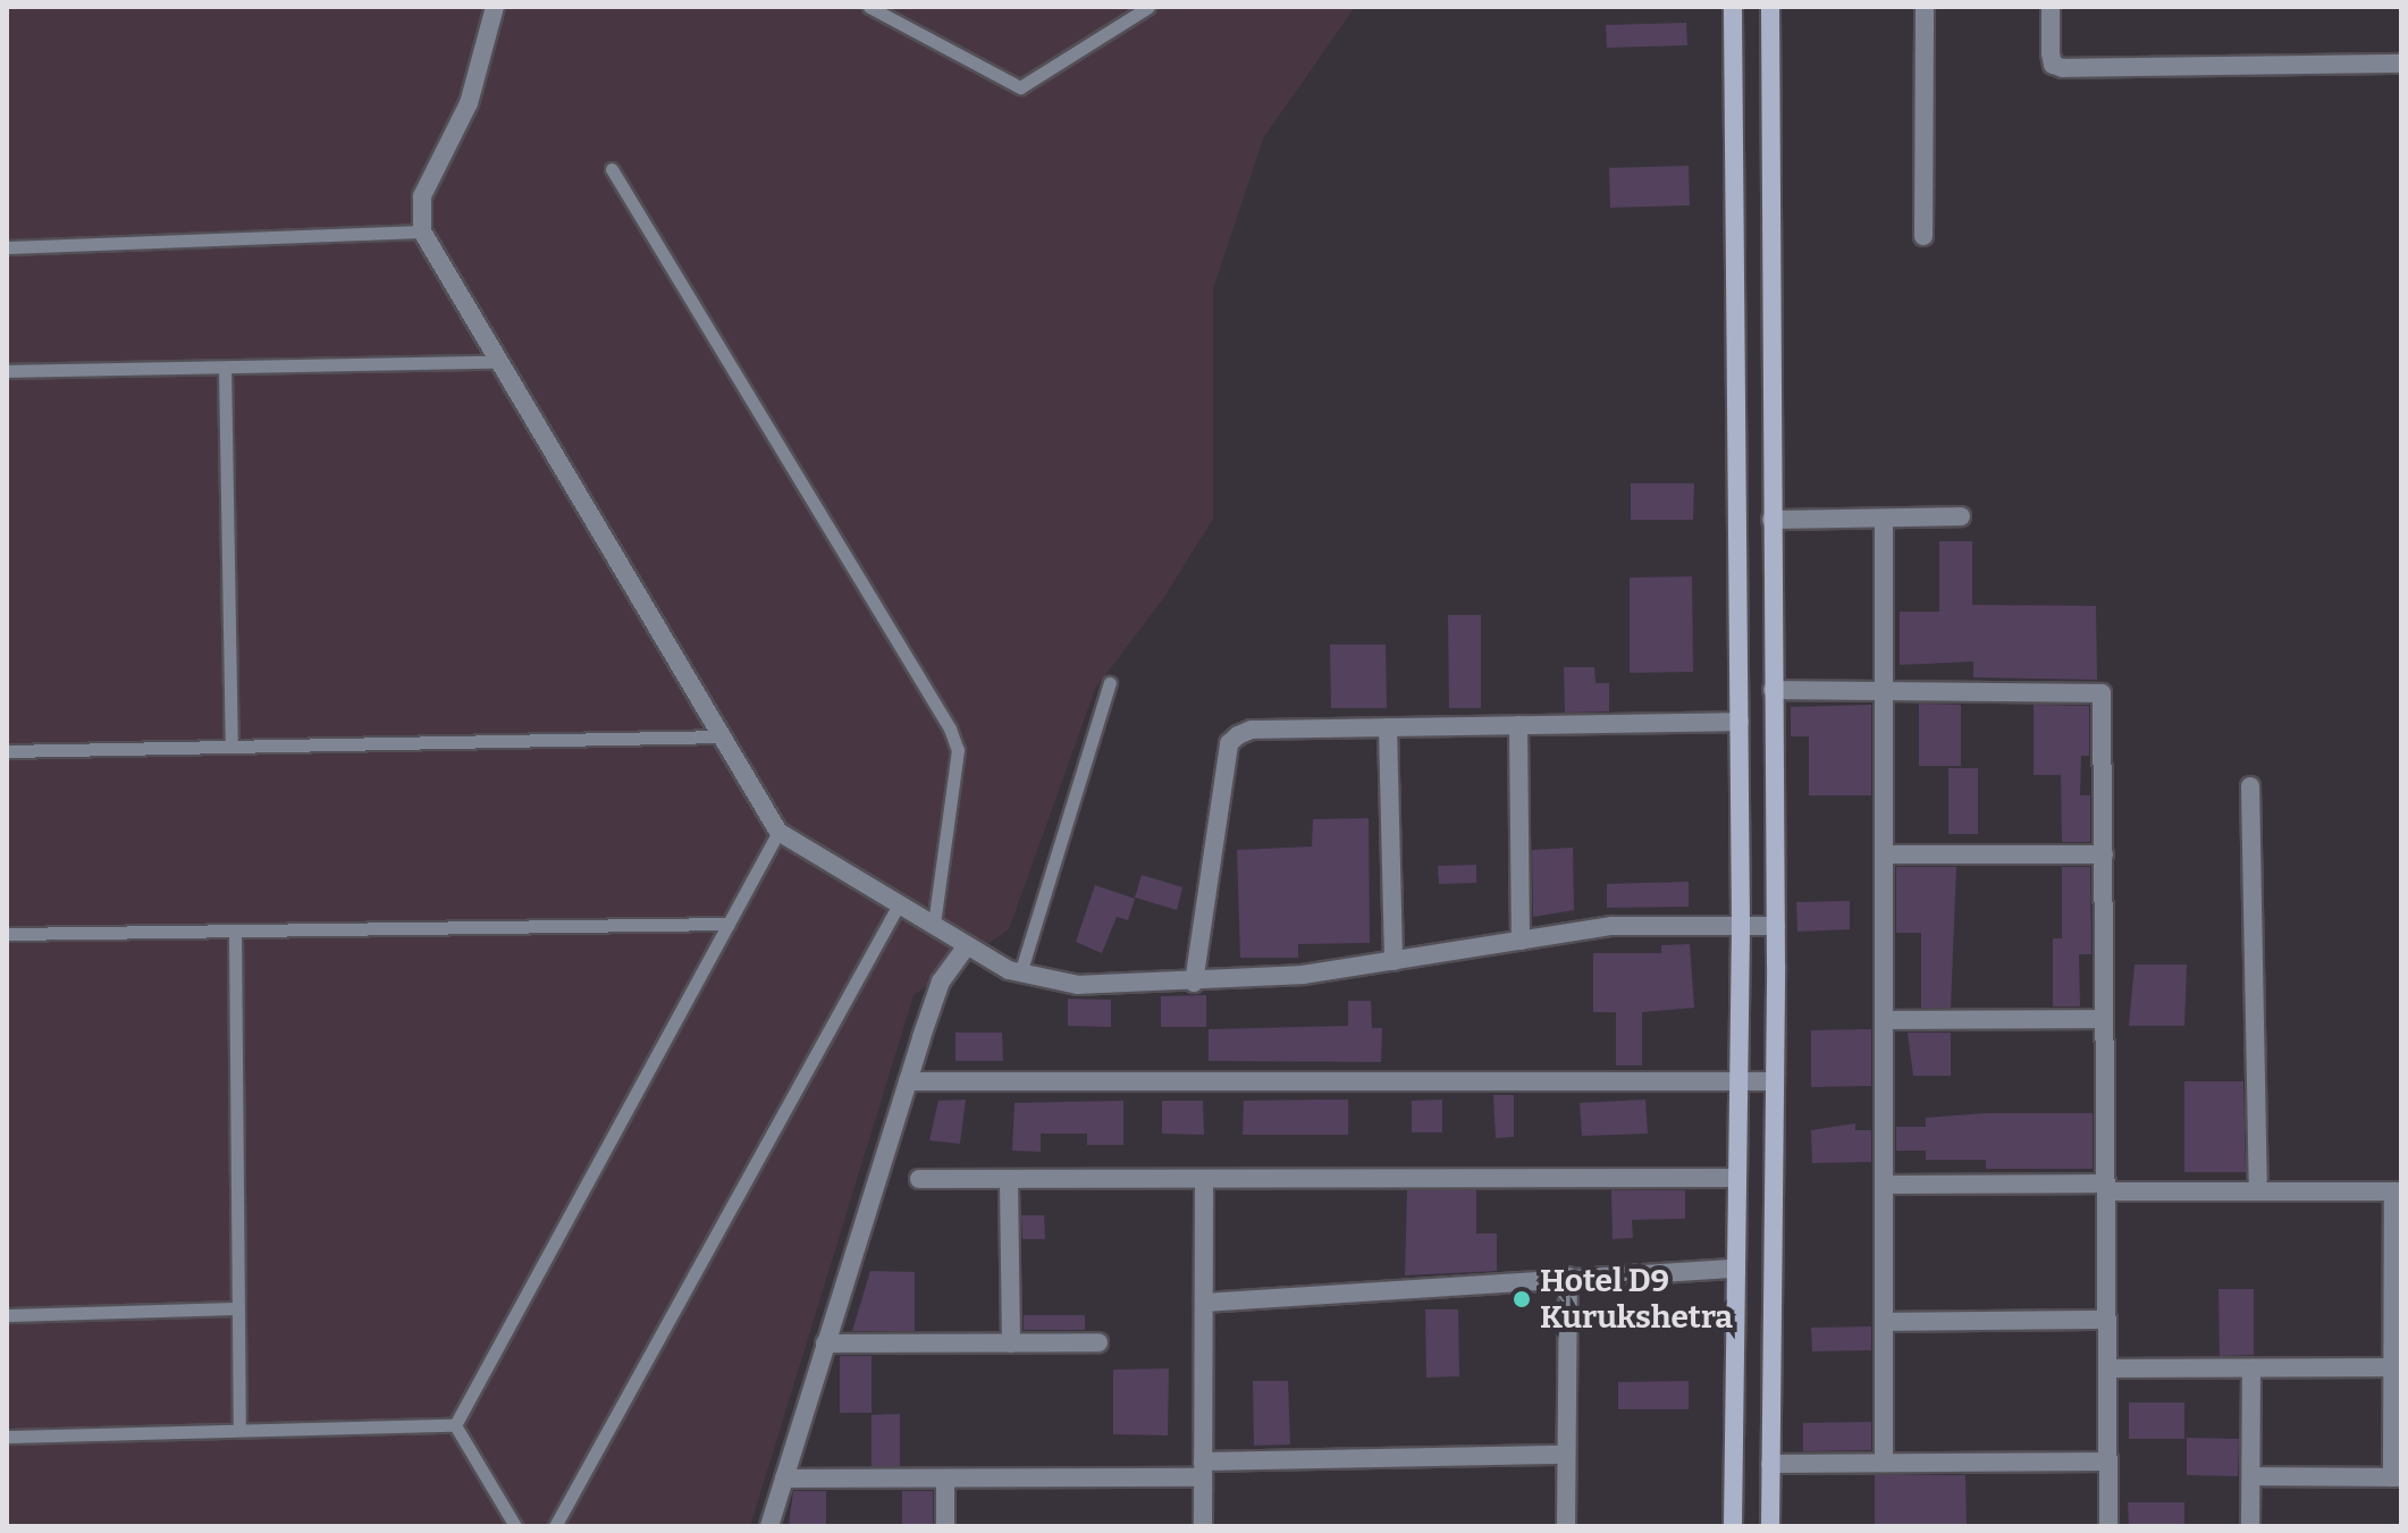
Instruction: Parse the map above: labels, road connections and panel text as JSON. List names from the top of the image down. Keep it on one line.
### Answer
{"places":["Hotel D9 Kurukshetra"]}
